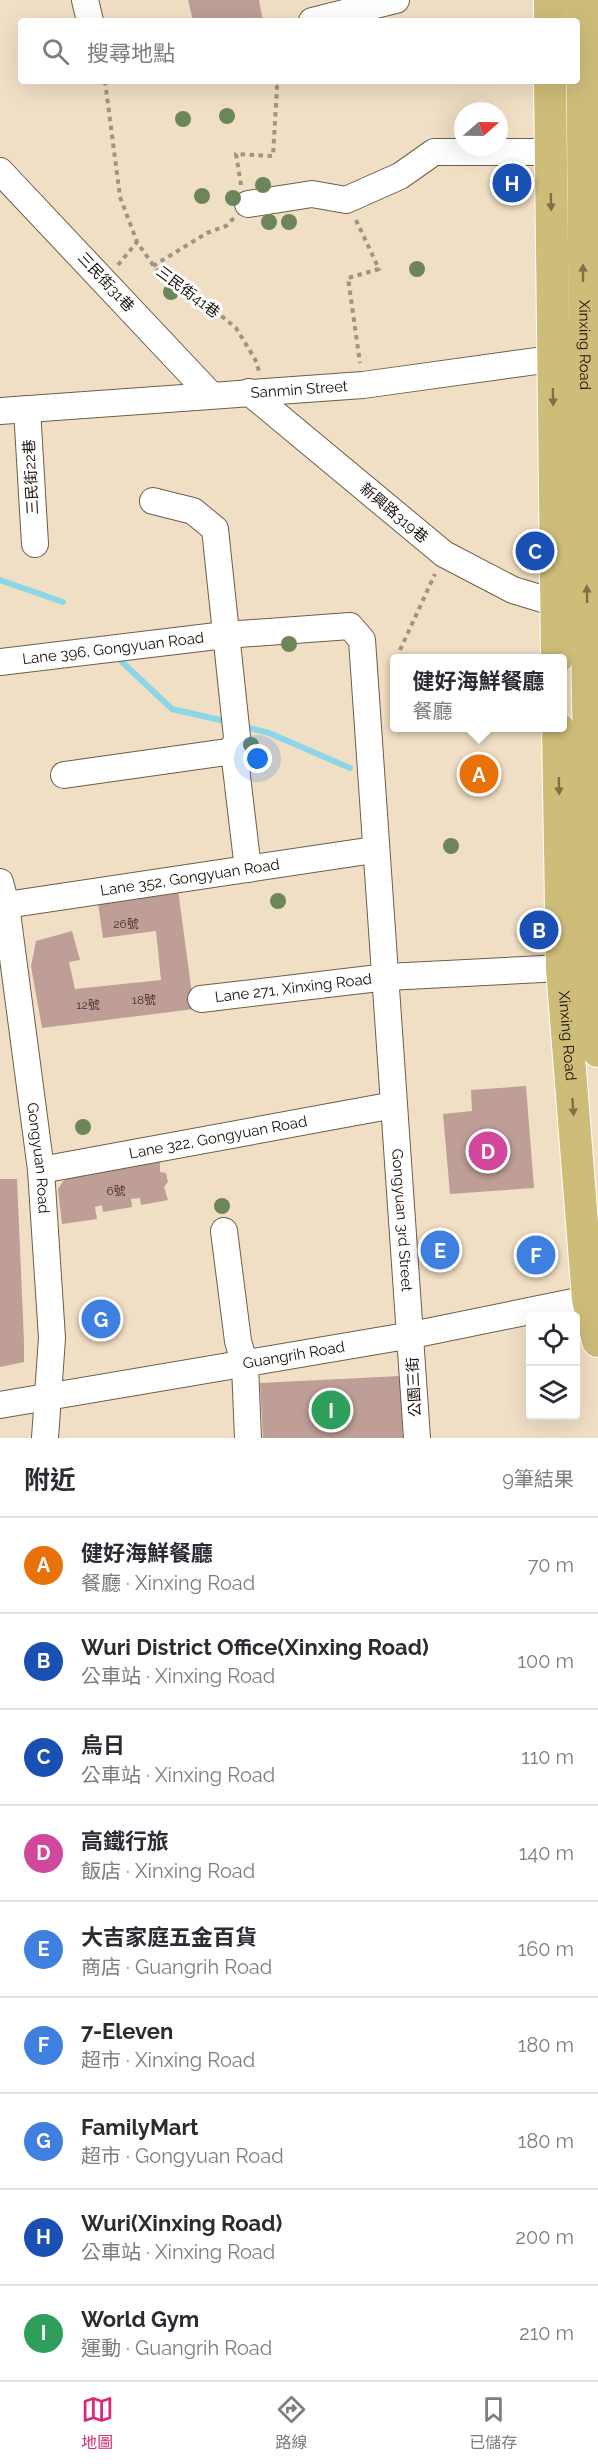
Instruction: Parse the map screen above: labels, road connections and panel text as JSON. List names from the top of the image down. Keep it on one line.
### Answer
{"streets":{"main road":["Xinxing Road"],"street":["三民街31巷","Sanmin Street","三民街22巷","新興路319巷","Lane 396, Gongyuan Road","Lane 352, Gongyuan Road","Lane 271, Xinxing Road","Lane 322, Gongyuan Road","Gongyuan Road","Gongyuan 3rd Street","Guangrih Road","公園三街"],"path":["三民街41巷"]},"crossings":[["三民街31巷","Sanmin Street"],["三民街41巷","Sanmin Street"],["三民街41巷","新興路319巷"],["Xinxing Road","Sanmin Street"],["Xinxing Road","新興路319巷"],["Xinxing Road","Lane 271, Xinxing Road"],["Xinxing Road","Guangrih Road"],["Sanmin Street","三民街22巷"],["Sanmin Street","新興路319巷"],["Lane 396, Gongyuan Road","Lane 352, Gongyuan Road"],["Lane 396, Gongyuan Road","Lane 271, Xinxing Road"],["Lane 352, Gongyuan Road","Lane 271, Xinxing Road"],["Lane 352, Gongyuan Road","Gongyuan Road"],["Lane 271, Xinxing Road","Gongyuan 3rd Street"],["Lane 322, Gongyuan Road","Gongyuan Road"],["Lane 322, Gongyuan Road","Gongyuan 3rd Street"],["Gongyuan Road","Guangrih Road"],["Gongyuan 3rd Street","Guangrih Road"],["Gongyuan 3rd Street","公園三街"],["Guangrih Road","公園三街"]],"house_numbers":["26號","18號","12號","6號"],"north":"right","page":{"search":"搜尋地點","pins":["H","C","A","B","D","E","F","G","I"],"popup":["健好海鮮餐廳","餐廳"],"heading":["附近","9筆結果"],"list":[{"mark":"A","name":"健好海鮮餐廳","note":"餐廳 · Xinxing Road","value":"70 m"},{"mark":"B","name":"Wuri District Office(Xinxing Road)","note":"公車站 · Xinxing Road","value":"100 m"},{"mark":"C","name":"烏日","note":"公車站 · Xinxing Road","value":"110 m"},{"mark":"D","name":"高鐵行旅","note":"飯店 · Xinxing Road","value":"140 m"},{"mark":"E","name":"大吉家庭五金百貨","note":"商店 · Guangrih Road","value":"160 m"},{"mark":"F","name":"7-Eleven","note":"超市 · Xinxing Road","value":"180 m"},{"mark":"G","name":"FamilyMart","note":"超市 · Gongyuan Road","value":"180 m"},{"mark":"H","name":"Wuri(Xinxing Road)","note":"公車站 · Xinxing Road","value":"200 m"},{"mark":"I","name":"World Gym","note":"運動 · Guangrih Road","value":"210 m"}],"nav":["地圖","路線","已儲存"]}}
